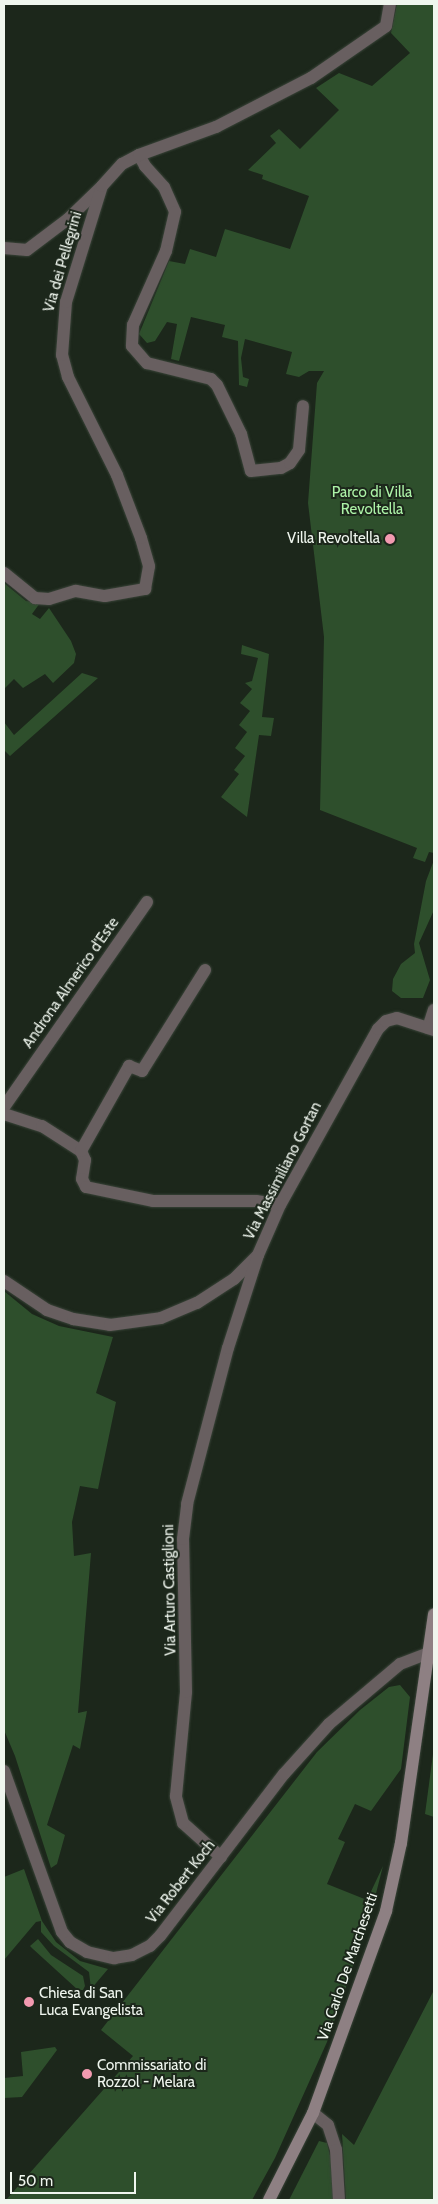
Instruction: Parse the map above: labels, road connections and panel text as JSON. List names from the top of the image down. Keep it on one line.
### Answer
{"streets":{"main road":["Via Carlo De Marchesetti"],"street":["Via dei Pellegrini","Androna Almerico d'Este","Via Massimiliano Gortan","Via Arturo Castiglioni","Via Robert Koch"]},"crossings":[["Via Massimiliano Gortan","Via Arturo Castiglioni"],["Via Arturo Castiglioni","Via Robert Koch"],["Via Robert Koch","Via Carlo De Marchesetti"]],"parks":["Parco di Villa Revoltella"],"places":["Villa Revoltella","Chiesa di San Luca Evangelista","Commissariato di Rozzol - Melara"],"scale_bar":"50 m"}
